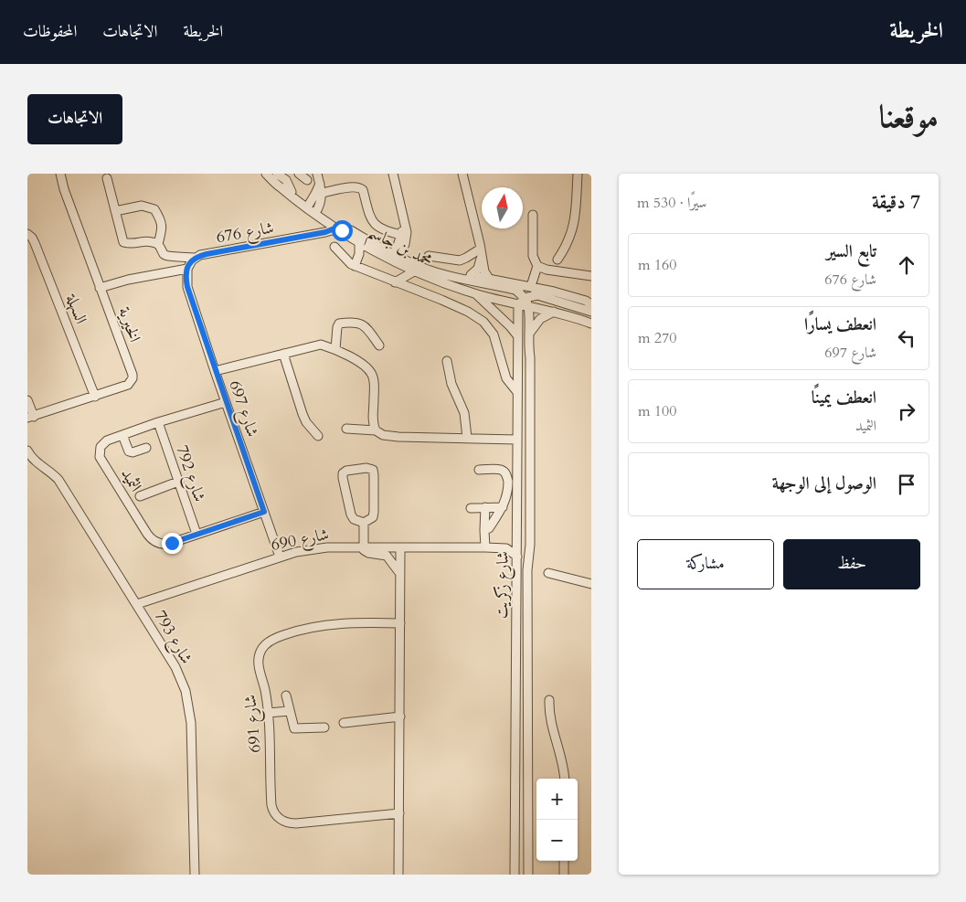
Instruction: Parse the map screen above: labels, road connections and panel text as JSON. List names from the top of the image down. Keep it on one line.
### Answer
{"streets":{"street":["شارع 676","محمد بن جاسم","السهلة","الخيرية","شارع 697","شارع 792","الثميد","شارع 690","شارع زكريت","شارع 793","شارع 691"]},"crossings":[["شارع 676","محمد بن جاسم"],["محمد بن جاسم","شارع زكريت"],["السهلة","الخيرية"],["شارع 697","الثميد"],["شارع 697","شارع 690"],["شارع 792","الثميد"],["شارع 690","شارع زكريت"],["شارع 690","شارع 793"]],"north":"top","page":{"header":"الخريطة","nav":["الخريطة","الاتجاهات","المحفوظات"],"title":"موقعنا","buttons":["الاتجاهات",["حفظ","مشاركة"]],"heading":["7 دقيقة","سيرًا · 530 m"],"list":[["تابع السير","شارع 676","160 m"],["انعطف يسارًا","شارع 697","270 m"],["انعطف يمينًا","الثميد","100 m"],"الوصول إلى الوجهة"],"map_buttons":["+","−"]}}
